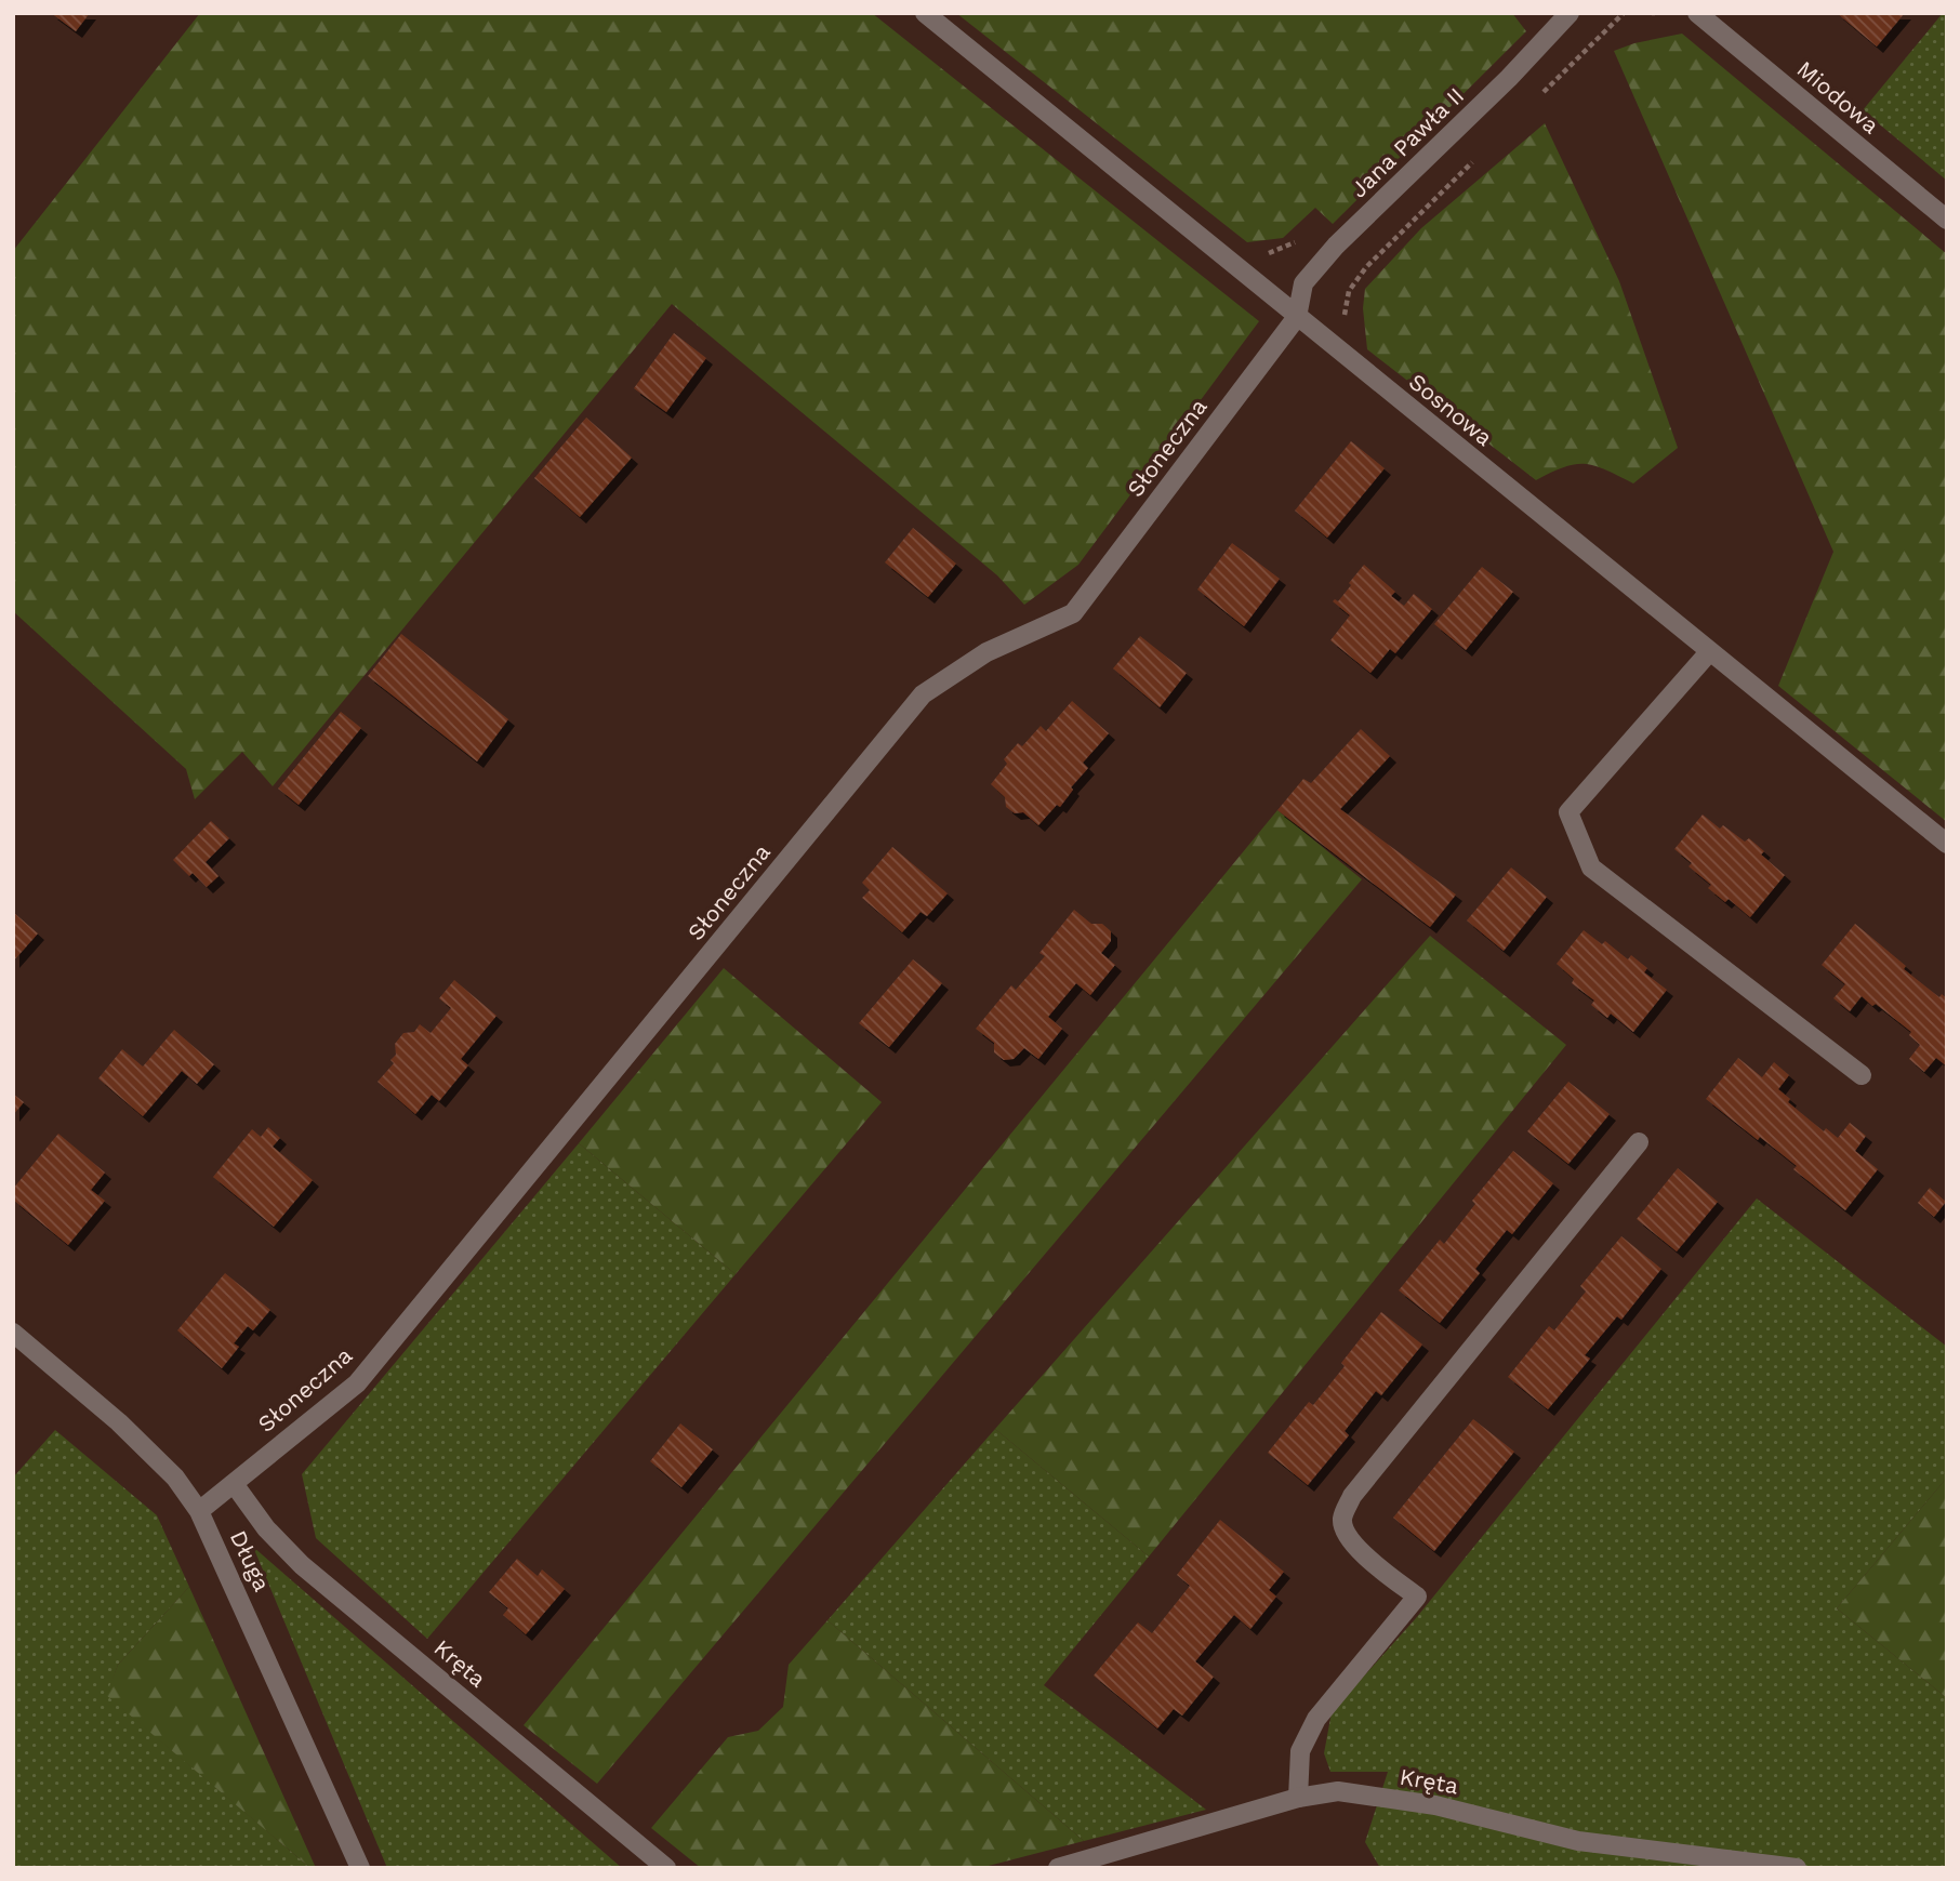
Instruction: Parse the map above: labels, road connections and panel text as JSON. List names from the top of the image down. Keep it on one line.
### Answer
{"streets":{"street":["Miodowa","Jana Pawła II","Sosnowa","Słoneczna","Długa","Kręta"]},"crossings":[["Jana Pawła II","Sosnowa"],["Jana Pawła II","Słoneczna"],["Sosnowa","Słoneczna"],["Słoneczna","Długa"],["Słoneczna","Kręta"]]}
